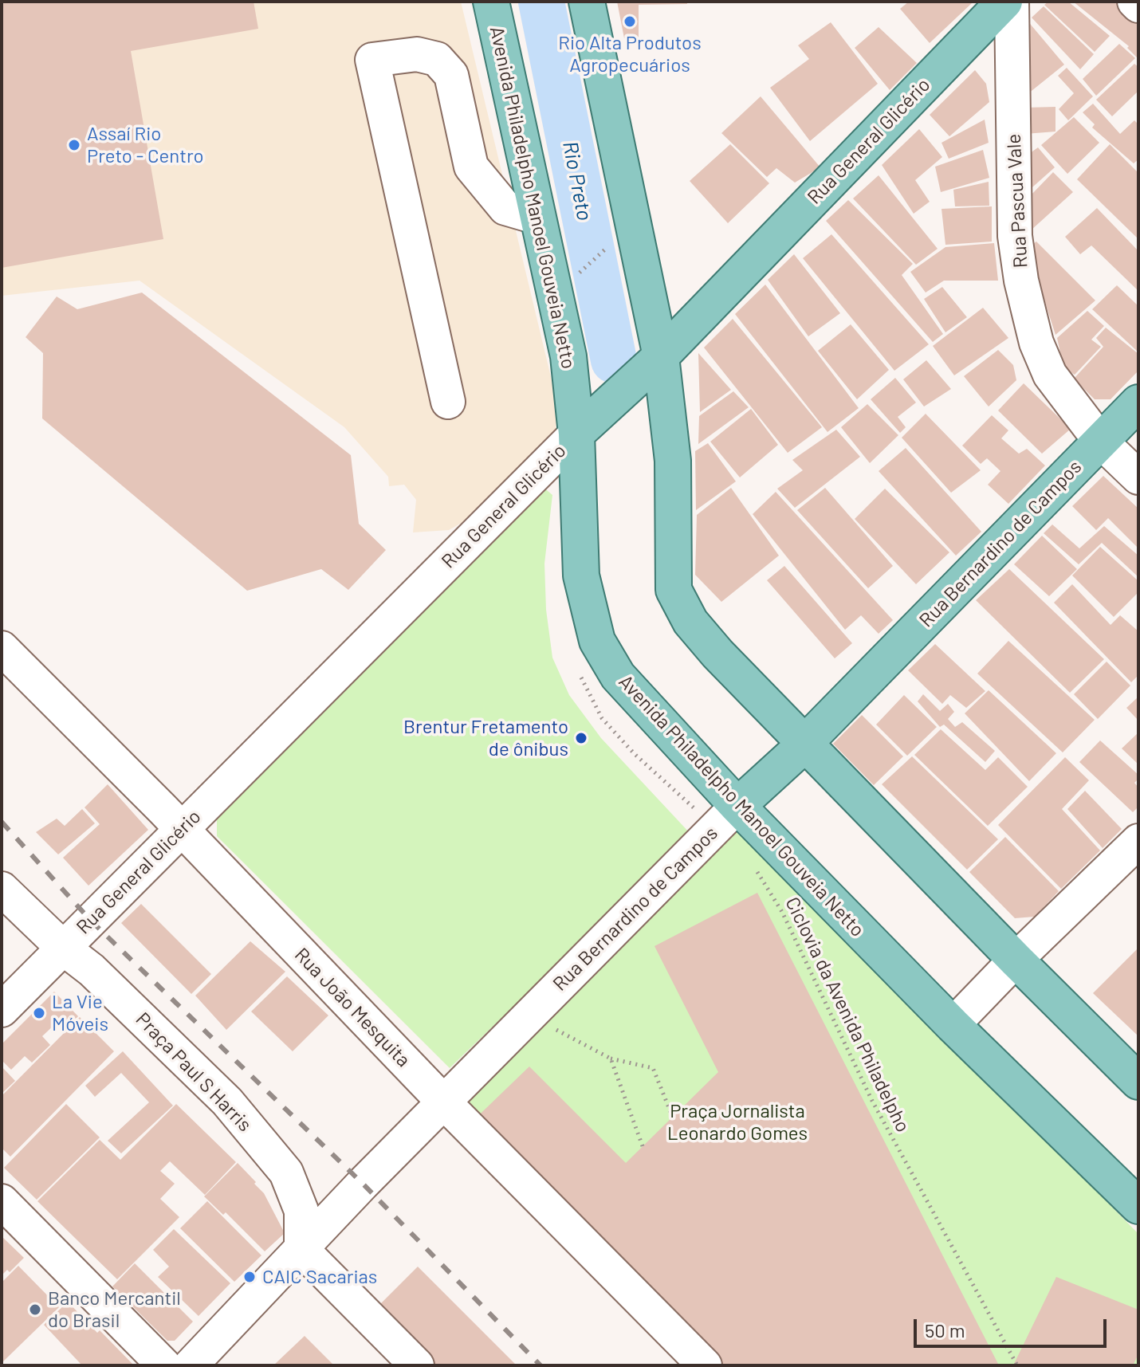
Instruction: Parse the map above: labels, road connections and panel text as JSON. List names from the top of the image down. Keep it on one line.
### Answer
{"streets":{"main road":["Rua General Glicério","Avenida Philadelpho Manoel Gouveia Netto","Rua Bernardino de Campos"],"street":["Rua Pascua Vale","Rua João Mesquita","Praça Paul S Harris"],"path":["Ciclovia da Avenida Philadelpho"]},"crossings":[["Rua General Glicério","Avenida Philadelpho Manoel Gouveia Netto"],["Rua General Glicério","Rua João Mesquita"],["Rua General Glicério","Praça Paul S Harris"],["Avenida Philadelpho Manoel Gouveia Netto","Rua Bernardino de Campos"],["Rua Pascua Vale","Rua Bernardino de Campos"],["Rua Bernardino de Campos","Rua João Mesquita"],["Rua Bernardino de Campos","Praça Paul S Harris"]],"water":["Rio Preto"],"parks":["Praça Jornalista Leonardo Gomes"],"places":["Rio Alta Produtos Agropecuários","Assaí Rio Preto - Centro","Brentur Fretamento de ônibus","La Vie Móveis","CAIC Sacarias","Banco Mercantil do Brasil"],"scale_bar":"50 m"}
